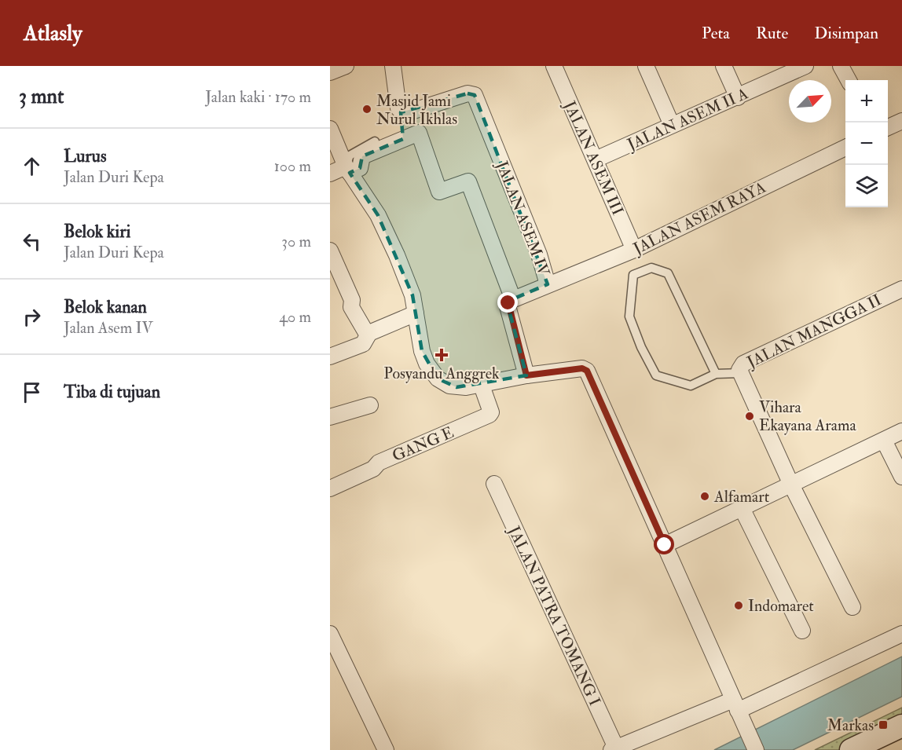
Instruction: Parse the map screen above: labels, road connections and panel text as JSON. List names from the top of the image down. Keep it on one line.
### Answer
{"streets":{"street":["JALAN ASEM II A","JALAN ASEM III","JALAN ASEM RAYA","JALAN ASEM IV","JALAN MANGGA II","GANG E","JALAN PATRA TOMANG I"]},"crossings":[["JALAN ASEM II A","JALAN ASEM III"],["JALAN ASEM III","JALAN ASEM RAYA"],["JALAN ASEM RAYA","JALAN ASEM IV"]],"places":{"other":["Masjid Jami Nurul Ikhlas","Vihara Ekayana Arama","Alfamart","Indomaret"],"health":["Posyandu Anggrek"],"transit":["Markas"]},"north":"top right","page":{"header":"Atlasly","nav":["Peta","Rute","Disimpan"],"heading":["3 mnt","Jalan kaki · 170 m"],"map_buttons":["+","−"],"list":[["Lurus","Jalan Duri Kepa","100 m"],["Belok kiri","Jalan Duri Kepa","30 m"],["Belok kanan","Jalan Asem IV","40 m"],"Tiba di tujuan"]}}
